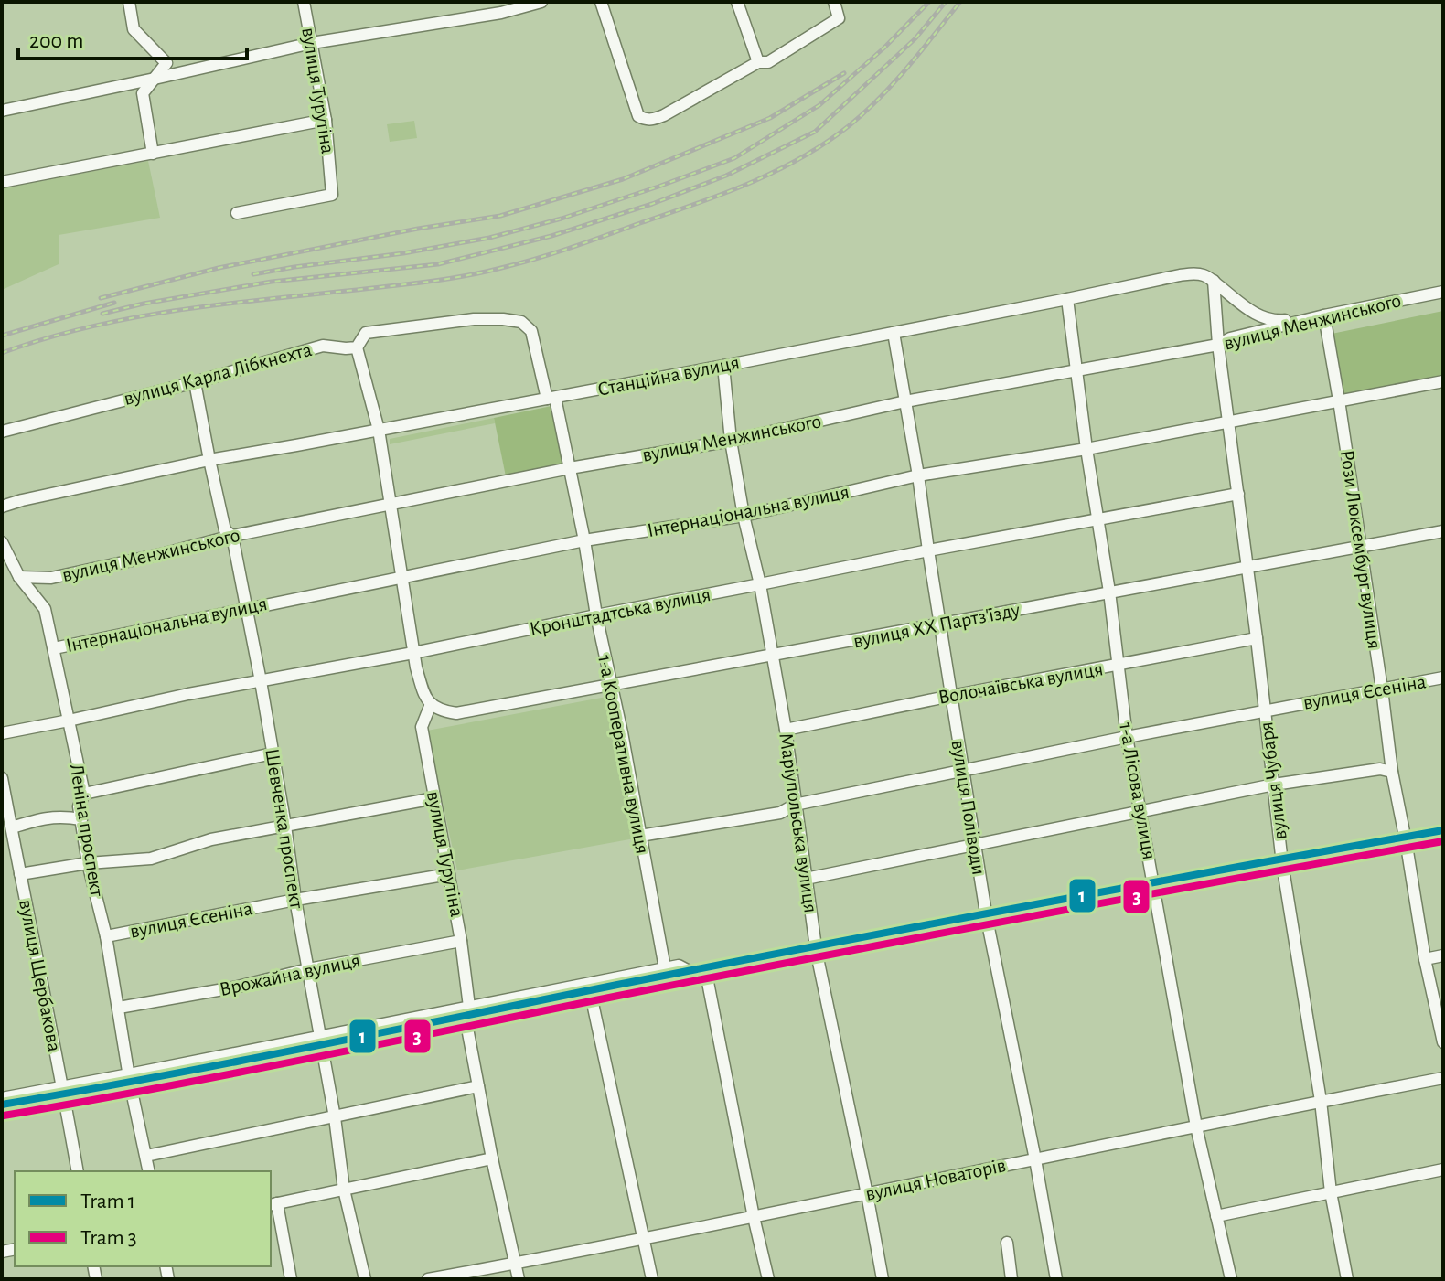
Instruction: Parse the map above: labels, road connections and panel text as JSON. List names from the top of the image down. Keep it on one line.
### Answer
{"streets":{"street":["вулиця Турутіна","вулиця Менжинського","вулиця Карла Лібкнехта","Станційна вулиця","Інтернаціональна вулиця","Рози Люксембург вулиця","Кронштадтська вулиця","вулиця XX Партз'їзду","Волочаївська вулиця","вулиця Єсеніна","1-а Кооперативна вулиця","вулиця Чубаря","1-а Лісова вулиця","вулиця Поліводи","Маріупольська вулиця","Шевченка проспект","Леніна проспект","Врожайна вулиця","вулиця Щербакова","вулиця Новаторів"]},"crossings":[["вулиця Турутіна","вулиця XX Партз'їзду"],["вулиця Турутіна","вулиця Єсеніна"],["вулиця Турутіна","Врожайна вулиця"],["вулиця Турутіна","вулиця Новаторів"],["вулиця Менжинського","Рози Люксембург вулиця"],["вулиця Менжинського","1-а Кооперативна вулиця"],["вулиця Менжинського","вулиця Чубаря"],["вулиця Менжинського","1-а Лісова вулиця"],["вулиця Менжинського","вулиця Поліводи"],["вулиця Менжинського","Маріупольська вулиця"],["вулиця Менжинського","Шевченка проспект"],["вулиця Менжинського","Леніна проспект"],["вулиця Карла Лібкнехта","Шевченка проспект"],["Станційна вулиця","1-а Кооперативна вулиця"],["Станційна вулиця","вулиця Чубаря"],["Станційна вулиця","1-а Лісова вулиця"],["Станційна вулиця","вулиця Поліводи"],["Станційна вулиця","Маріупольська вулиця"],["Станційна вулиця","Шевченка проспект"],["Інтернаціональна вулиця","Рози Люксембург вулиця"],["Інтернаціональна вулиця","1-а Кооперативна вулиця"],["Інтернаціональна вулиця","вулиця Чубаря"],["Інтернаціональна вулиця","1-а Лісова вулиця"],["Інтернаціональна вулиця","вулиця Поліводи"],["Інтернаціональна вулиця","Маріупольська вулиця"],["Інтернаціональна вулиця","Шевченка проспект"],["Інтернаціональна вулиця","Леніна проспект"],["Рози Люксембург вулиця","вулиця XX Партз'їзду"],["Рози Люксембург вулиця","вулиця Єсеніна"],["Кронштадтська вулиця","1-а Кооперативна вулиця"],["Кронштадтська вулиця","вулиця Чубаря"],["Кронштадтська вулиця","1-а Лісова вулиця"],["Кронштадтська вулиця","вулиця Поліводи"],["Кронштадтська вулиця","Маріупольська вулиця"],["Кронштадтська вулиця","Шевченка проспект"],["Кронштадтська вулиця","Леніна проспект"],["вулиця XX Партз'їзду","1-а Кооперативна вулиця"],["вулиця XX Партз'їзду","вулиця Чубаря"],["вулиця XX Партз'їзду","1-а Лісова вулиця"],["вулиця XX Партз'їзду","вулиця Поліводи"],["вулиця XX Партз'їзду","Маріупольська вулиця"],["Волочаївська вулиця","вулиця Чубаря"],["Волочаївська вулиця","1-а Лісова вулиця"],["Волочаївська вулиця","вулиця Поліводи"],["Волочаївська вулиця","Маріупольська вулиця"],["вулиця Єсеніна","1-а Кооперативна вулиця"],["вулиця Єсеніна","вулиця Чубаря"],["вулиця Єсеніна","1-а Лісова вулиця"],["вулиця Єсеніна","вулиця Поліводи"],["вулиця Єсеніна","Маріупольська вулиця"],["вулиця Єсеніна","Шевченка проспект"],["вулиця Єсеніна","Леніна проспект"],["вулиця Чубаря","вулиця Новаторів"],["1-а Лісова вулиця","вулиця Новаторів"],["вулиця Поліводи","вулиця Новаторів"],["Маріупольська вулиця","вулиця Новаторів"],["Шевченка проспект","Врожайна вулиця"],["Леніна проспект","Врожайна вулиця"]],"lines":["tram line 1","tram line 3"],"legend":["Tram 1","Tram 3"],"scale_bar":"200 m"}
